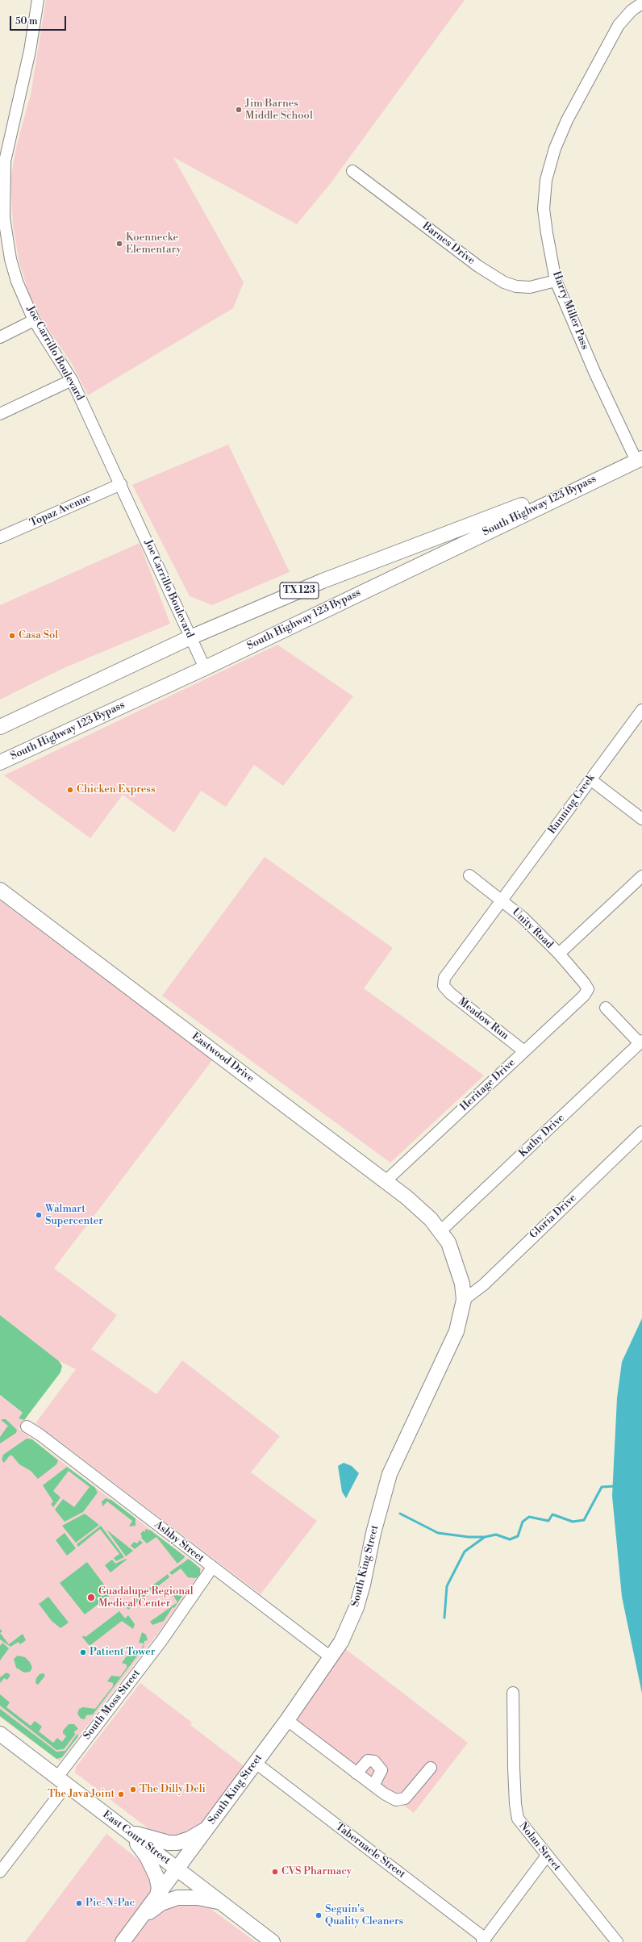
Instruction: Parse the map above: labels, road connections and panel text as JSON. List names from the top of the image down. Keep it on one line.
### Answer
{"streets":{"main road":["South Highway 123 Bypass","TX 123","Eastwood Drive","South King Street","East Court Street"],"street":["Barnes Drive","Harry Miller Pass","Joe Carrillo Boulevard","Topaz Avenue","Running Creek","Unity Road","Meadow Run","Heritage Drive","Kathy Drive","Gloria Drive","Ashby Street","South Moss Street","Nolan Street","Tabernacle Street"]},"crossings":[["Barnes Drive","Harry Miller Pass"],["Harry Miller Pass","South Highway 123 Bypass"],["Joe Carrillo Boulevard","South Highway 123 Bypass"],["Joe Carrillo Boulevard","Topaz Avenue"],["Running Creek","Unity Road"],["Running Creek","Meadow Run"],["Unity Road","Heritage Drive"],["Meadow Run","Heritage Drive"],["Eastwood Drive","Heritage Drive"],["Eastwood Drive","Kathy Drive"],["Eastwood Drive","South King Street"],["Kathy Drive","South King Street"],["Gloria Drive","South King Street"],["Ashby Street","South King Street"],["Ashby Street","South Moss Street"],["South King Street","East Court Street"],["South King Street","Tabernacle Street"],["South Moss Street","East Court Street"]],"places":["Jim Barnes Middle School","Koennecke Elementary","Casa Sol","Chicken Express","Walmart Supercenter","Guadalupe Regional Medical Center","Patient Tower","The Dilly Deli","The Java Joint","CVS Pharmacy","Pic-N-Pac","Seguin's Quality Cleaners"],"scale_bar":"50 m"}
